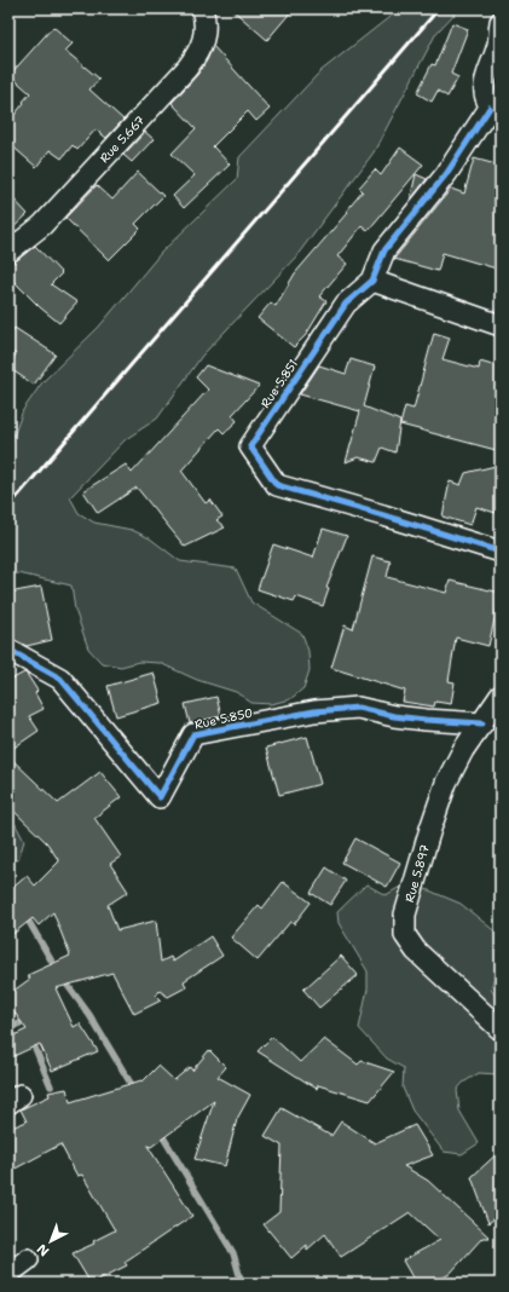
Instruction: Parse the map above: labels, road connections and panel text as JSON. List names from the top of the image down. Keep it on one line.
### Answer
{"streets":{"street":["Rue 5.667","Rue 5.851","Rue 5.850","Rue 5.897"]},"crossings":[["Rue 5.850","Rue 5.897"]],"north":"bottom left"}
